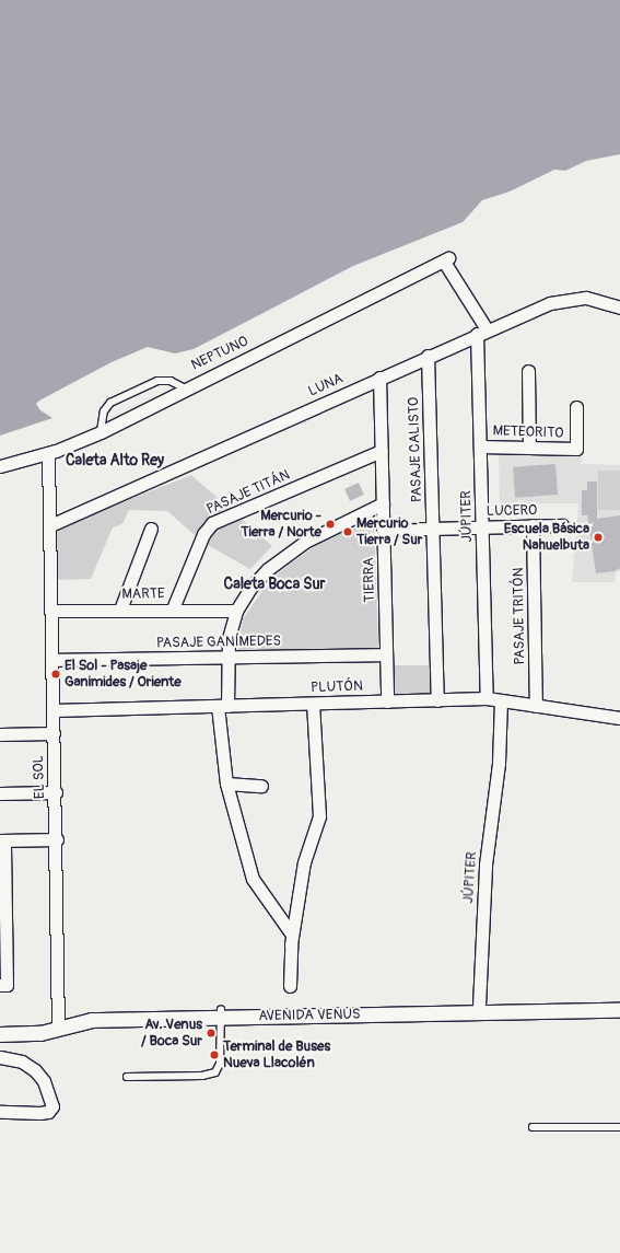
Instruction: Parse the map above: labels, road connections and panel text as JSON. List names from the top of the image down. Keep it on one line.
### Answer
{"streets":{"street":["NEPTUNO","LUNA","METEORITO","PASAJE CALISTO","PASAJE TITÁN","LUCERO","JÚPITER","TIERRA","MARTE","PASAJE TRITÓN","PASAJE GANÍMEDES","PLUTÓN","EL SOL","AVENIDA VENUS"]},"crossings":[["NEPTUNO","LUNA"],["NEPTUNO","JÚPITER"],["NEPTUNO","EL SOL"],["LUNA","PASAJE CALISTO"],["LUNA","JÚPITER"],["LUNA","TIERRA"],["LUNA","EL SOL"],["METEORITO","JÚPITER"],["PASAJE CALISTO","LUCERO"],["PASAJE CALISTO","PLUTÓN"],["PASAJE TITÁN","TIERRA"],["PASAJE TITÁN","MARTE"],["LUCERO","JÚPITER"],["LUCERO","TIERRA"],["LUCERO","PASAJE TRITÓN"],["JÚPITER","PLUTÓN"],["JÚPITER","AVENIDA VENUS"],["TIERRA","PASAJE GANÍMEDES"],["TIERRA","PLUTÓN"],["MARTE","EL SOL"],["PASAJE TRITÓN","PLUTÓN"],["PASAJE GANÍMEDES","EL SOL"],["PLUTÓN","EL SOL"],["EL SOL","AVENIDA VENUS"]],"districts":["Caleta Alto Rey","Caleta Boca Sur"],"places":["Mercurio - Tierra / Norte","Mercurio - Tierra / Sur","Escuela Básica Nahuelbuta","El Sol - Pasaje Ganimides / Oriente","Av. Venus / Boca Sur","Terminal de Buses Nueva Llacolén"]}
